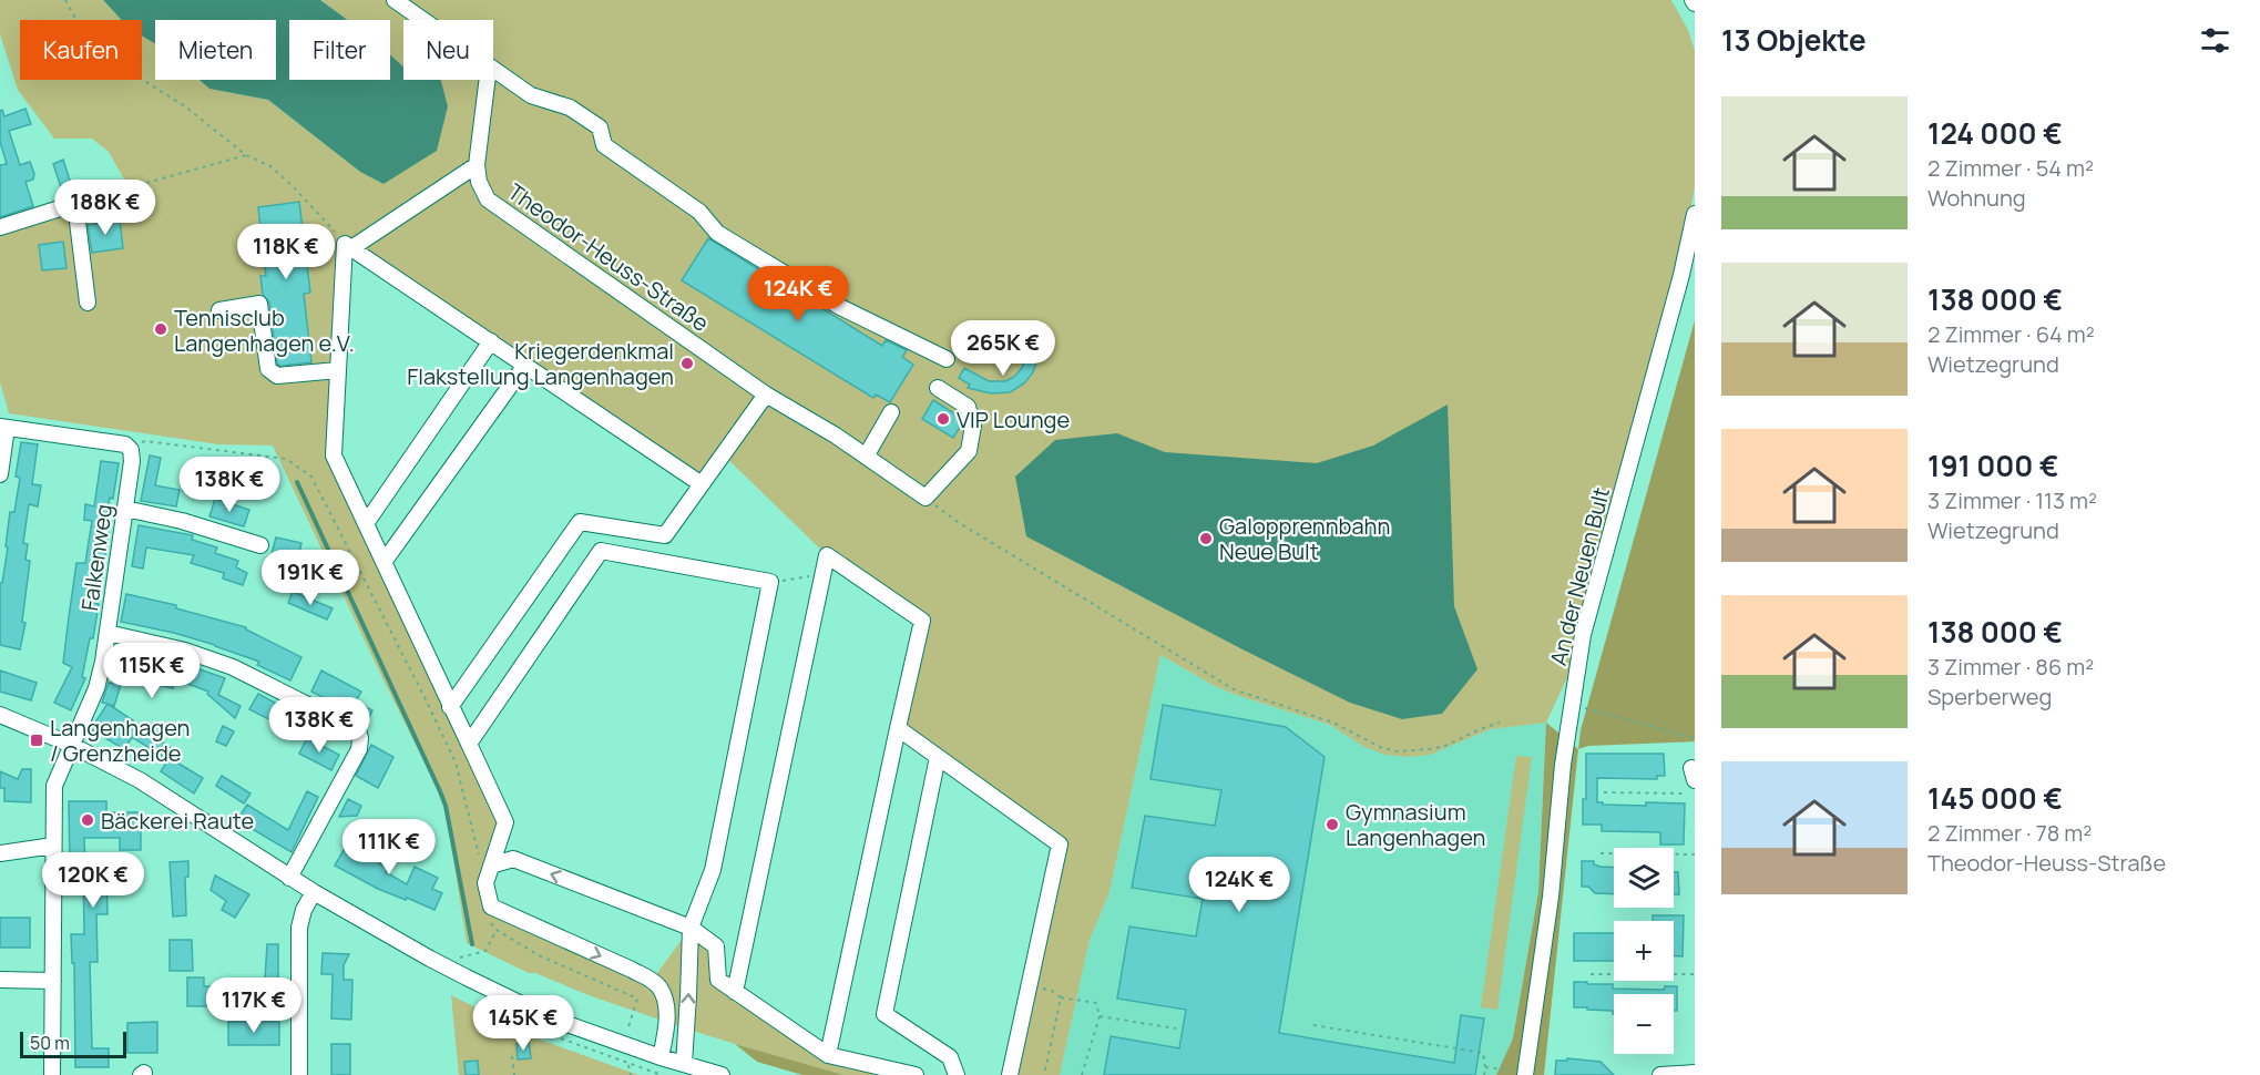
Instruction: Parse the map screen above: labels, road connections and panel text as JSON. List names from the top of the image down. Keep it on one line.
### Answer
{"streets":{"street":["Theodor-Heuss-Straße","Falkenweg","An der Neuen Bult"]},"places":{"other":["Tennisclub Langenhagen e.V.","Kriegerdenkmal Flakstellung Langenhagen","VIP Lounge","Galopprennbahn Neue Bult","Bäckerei Raute","Gymnasium Langenhagen"],"transit":["Langenhagen / Grenzheide"]},"scale_bar":"50 m","page":{"heading":"13 Objekte","chip":["Kaufen","Mieten","Filter","Neu"],"list":[{"name":"124 000 €","note":"2 Zimmer · 54 m² · Wohnung"},{"name":"138 000 €","note":"2 Zimmer · 64 m² · Wietzegrund"},{"name":"191 000 €","note":"3 Zimmer · 113 m² · Wietzegrund"},{"name":"138 000 €","note":"3 Zimmer · 86 m² · Sperberweg"},{"name":"145 000 €","note":"2 Zimmer · 78 m² · Theodor-Heuss-Straße"}],"price":["188K €","118K €","124K €","265K €","138K €","191K €","115K €","138K €","111K €","120K €","124K €","117K €","145K €"],"map_buttons":["+","−"],"scale":"50 m"}}
